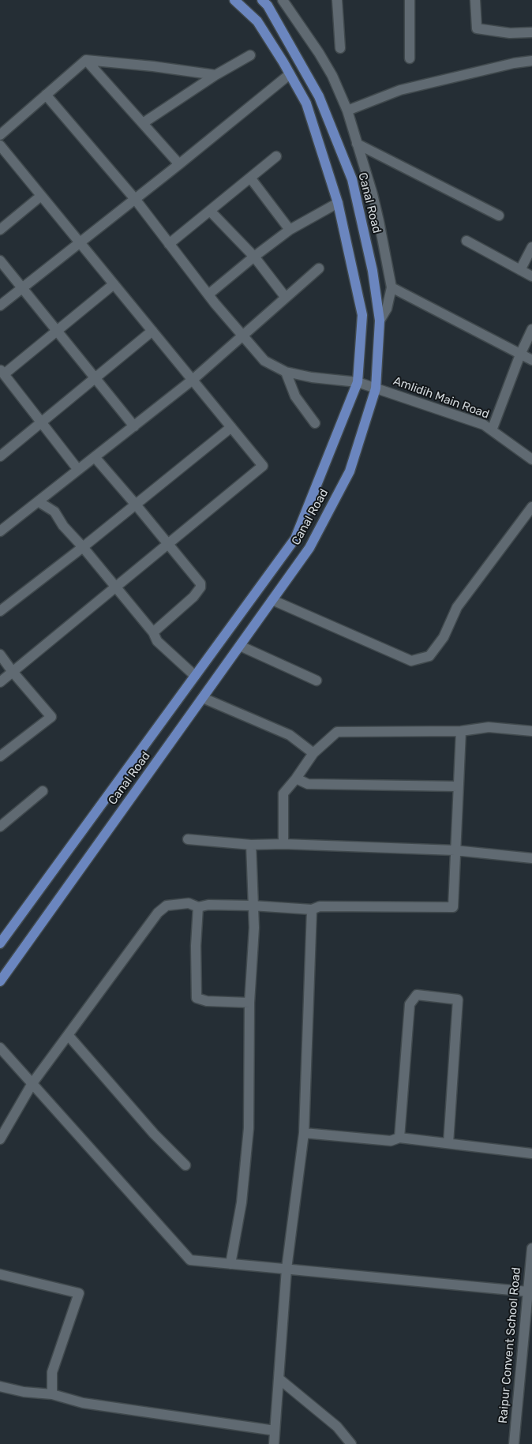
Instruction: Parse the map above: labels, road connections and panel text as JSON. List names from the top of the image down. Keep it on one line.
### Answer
{"streets":{"main road":["Canal Road"],"street":["Amlidih Main Road","Raipur Convent School Road"]},"crossings":[["Canal Road","Amlidih Main Road"]]}
